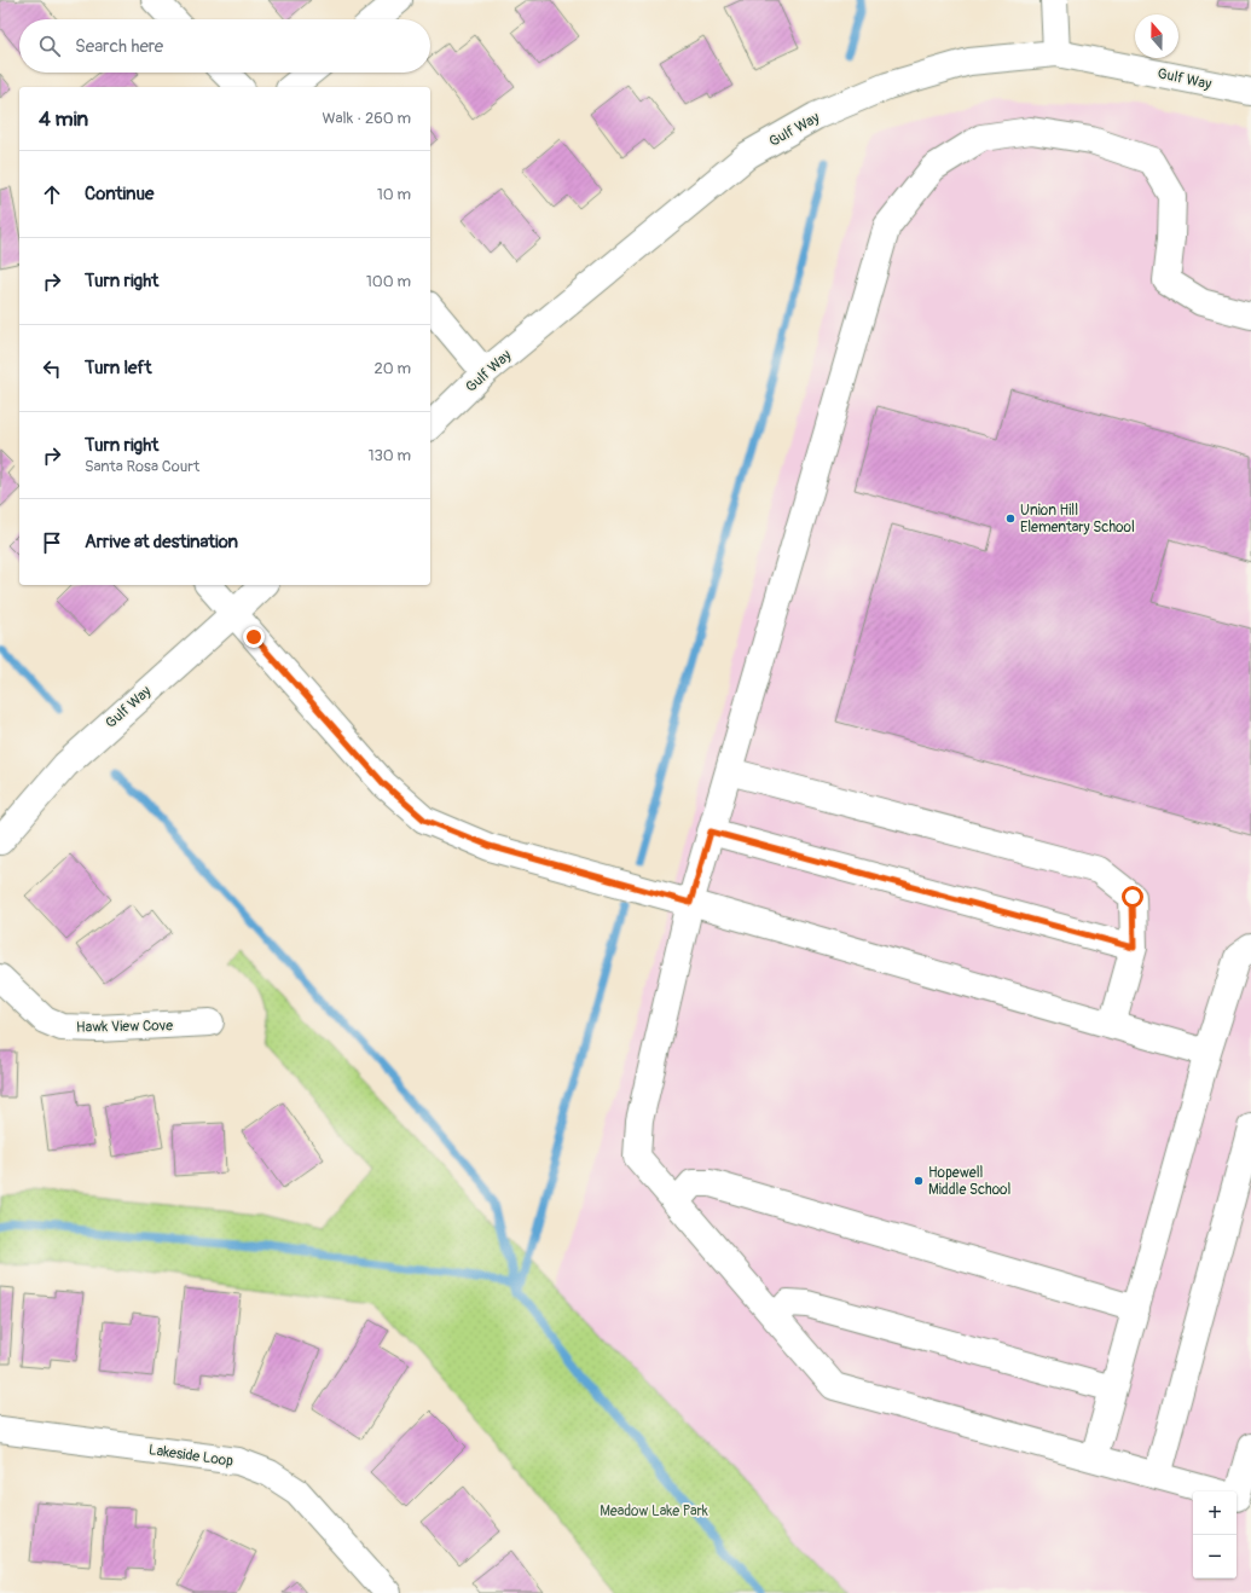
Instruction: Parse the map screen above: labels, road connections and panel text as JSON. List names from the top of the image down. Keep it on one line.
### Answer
{"streets":{"street":["Gulf Way","Hawk View Cove","Lakeside Loop"]},"parks":["Meadow Lake Park"],"places":["Union Hill Elementary School","Hopewell Middle School"],"north":"top","page":{"search":"Search here","heading":["4 min","Walk · 260 m"],"list":[["Continue","10 m"],["Turn right","100 m"],["Turn left","20 m"],["Turn right","Santa Rosa Court","130 m"],"Arrive at destination"],"map_buttons":["+","−"]}}
